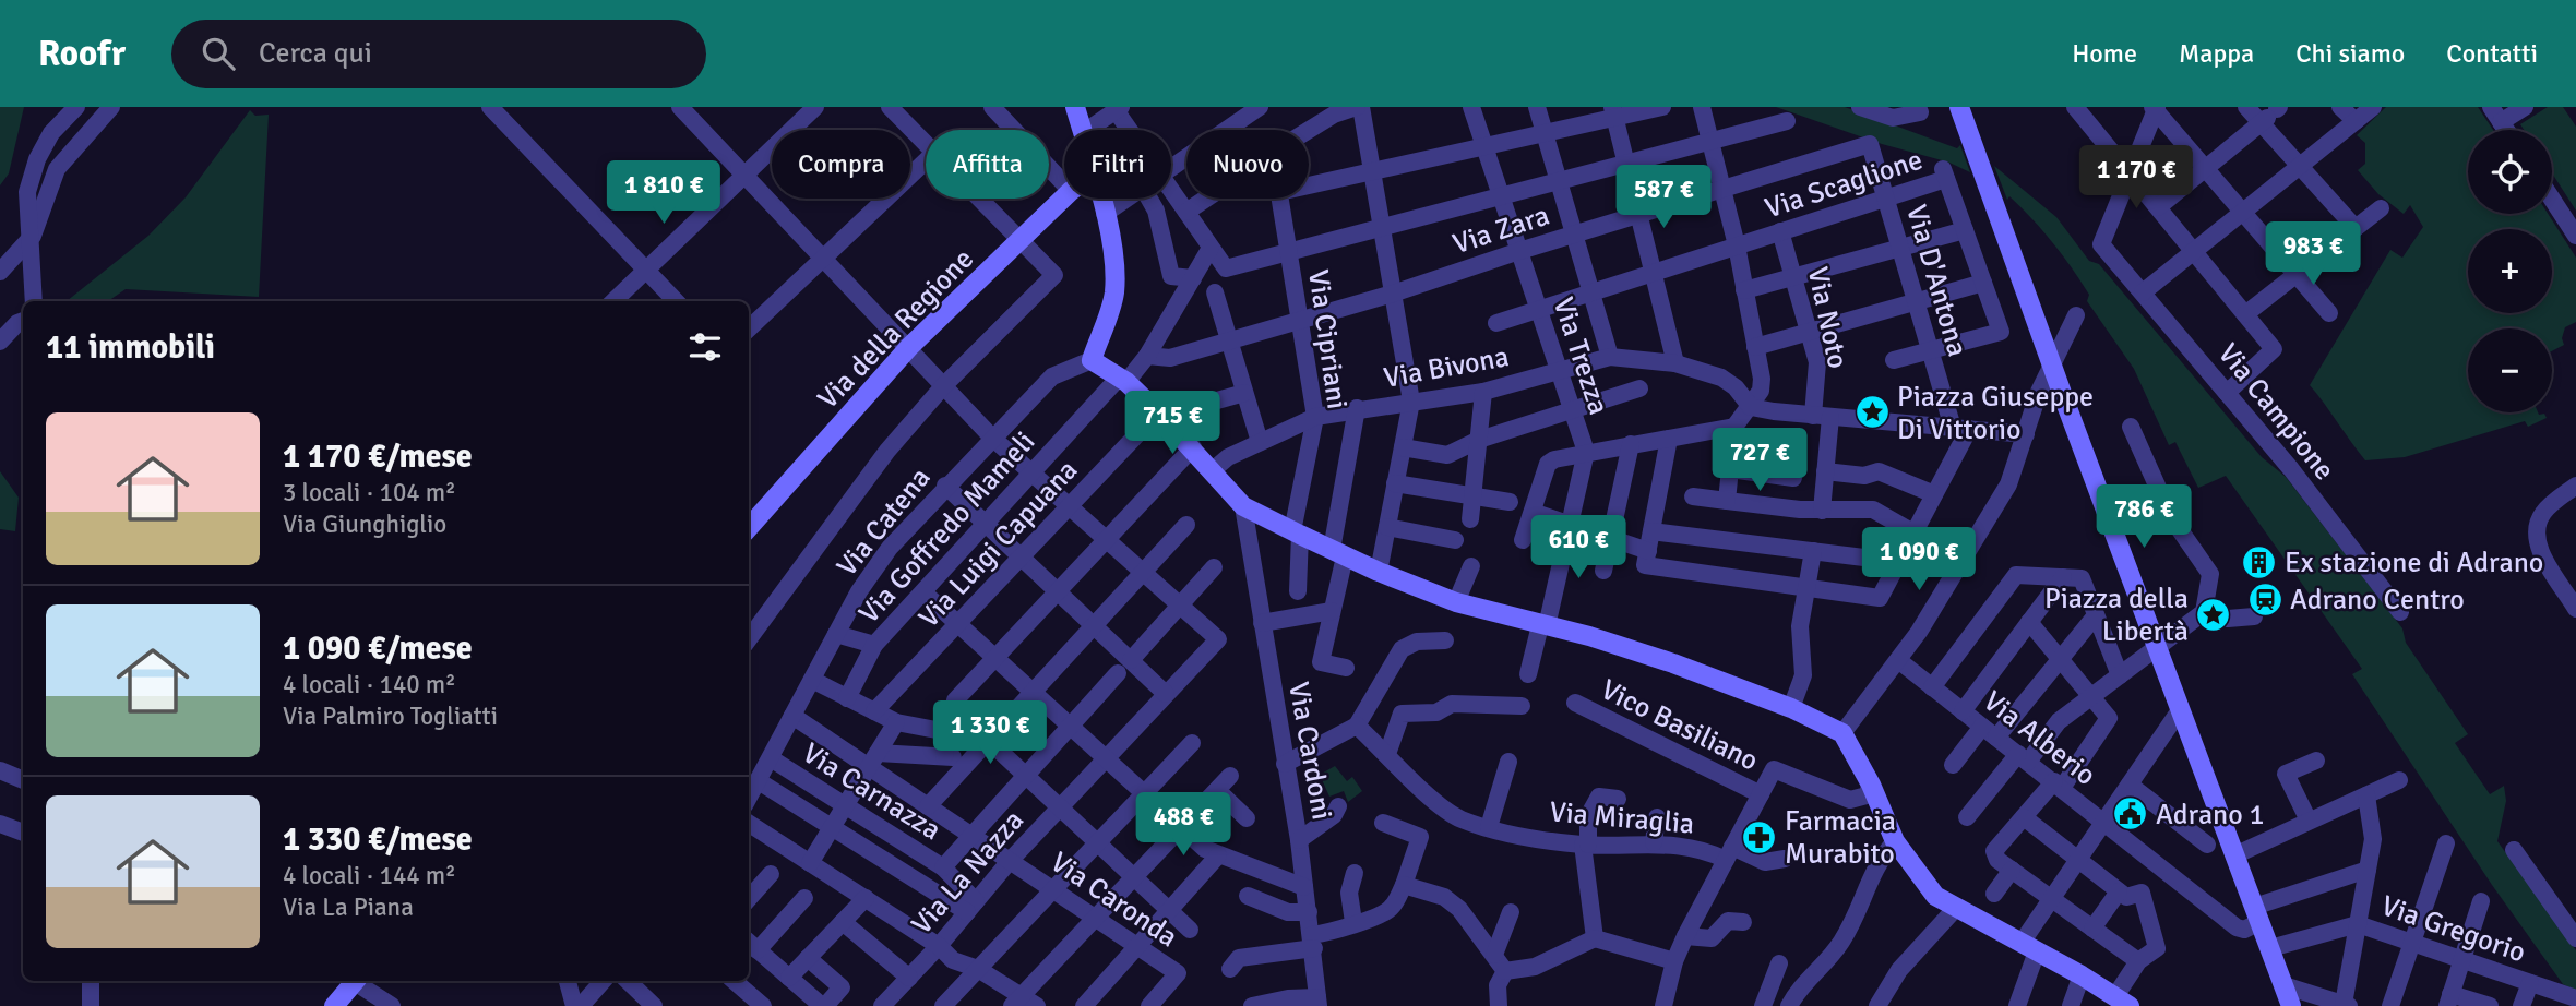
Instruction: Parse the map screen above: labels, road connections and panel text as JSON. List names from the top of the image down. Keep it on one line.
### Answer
{"streets":{"street":["Via Scaglione","Via Zara","Via D'Antona","Via Noto","Via della Regione","Via Cipriani","Via Trezza","Via Bivona","Via Campione","Via Catena","Via Goffredo Mameli","Via Luigi Capuana","Vico Basiliano","Via Alberio","Via Cardoni","Via Carnazza","Via Miraglia","Via La Nazza","Via Caronda","Via Gregorio"]},"crossings":[["Via Scaglione","Via D'Antona"],["Via Scaglione","Via Noto"],["Via Scaglione","Via Trezza"],["Via Zara","Via D'Antona"],["Via Zara","Via Cipriani"],["Via Zara","Via Trezza"],["Via Zara","Via Goffredo Mameli"],["Via Cipriani","Via Bivona"],["Via Trezza","Via Bivona"],["Via Catena","Via Carnazza"],["Via Catena","Via Caronda"],["Via Carnazza","Via La Nazza"],["Via La Nazza","Via Caronda"]],"places":{"place":["Piazza Giuseppe Di Vittorio","Piazza della Libertà"],"building":["Ex stazione di Adrano"],"station":["Adrano Centro"],"public building":["Adrano 1"],"pharmacy":["Farmacia Murabito"]},"page":{"header":"Roofr","search":"Cerca qui","nav":["Home","Mappa","Chi siamo","Contatti"],"map_buttons":["+","−"],"chip":["Compra","Affitta","Filtri","Nuovo"],"price":["1 170 €","1 810 €","587 €","983 €","715 €","727 €","786 €","610 €","1 090 €","1 330 €","488 €"],"heading":"11 immobili","list":[{"name":"1 170 €/mese","note":"3 locali · 104 m² · Via Giunghiglio"},{"name":"1 090 €/mese","note":"4 locali · 140 m² · Via Palmiro Togliatti"},{"name":"1 330 €/mese","note":"4 locali · 144 m² · Via La Piana"}]}}
